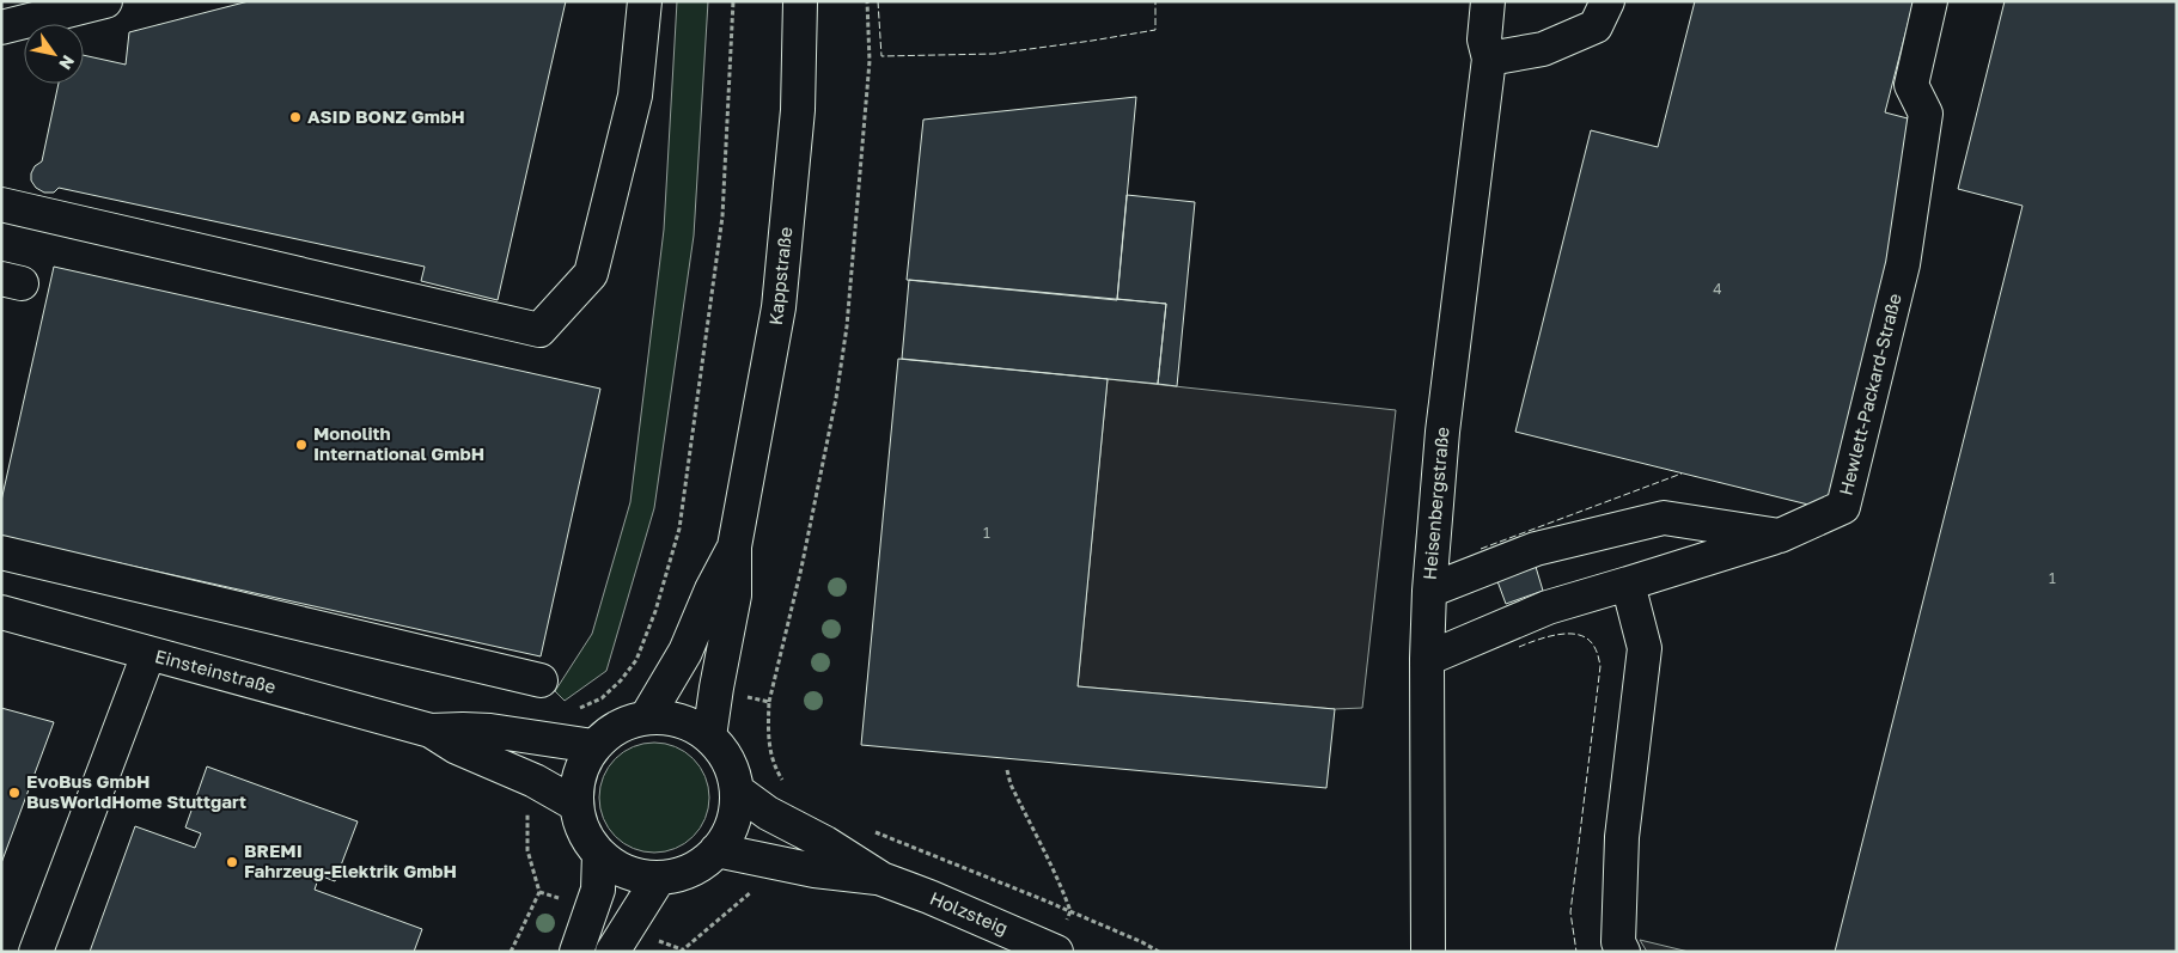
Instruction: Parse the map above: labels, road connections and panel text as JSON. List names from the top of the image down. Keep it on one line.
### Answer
{"streets":{"street":["Kappstraße","Hewlett-Packard-Straße","Heisenbergstraße","Einsteinstraße","Holzsteig"]},"crossings":[["Kappstraße","Einsteinstraße"],["Kappstraße","Holzsteig"],["Einsteinstraße","Holzsteig"]],"places":["ASID BONZ GmbH","Monolith International GmbH","EvoBus GmbH BusWorldHome Stuttgart","BREMI Fahrzeug-Elektrik GmbH"],"house_numbers":["4","1","1"],"north":"bottom right"}
